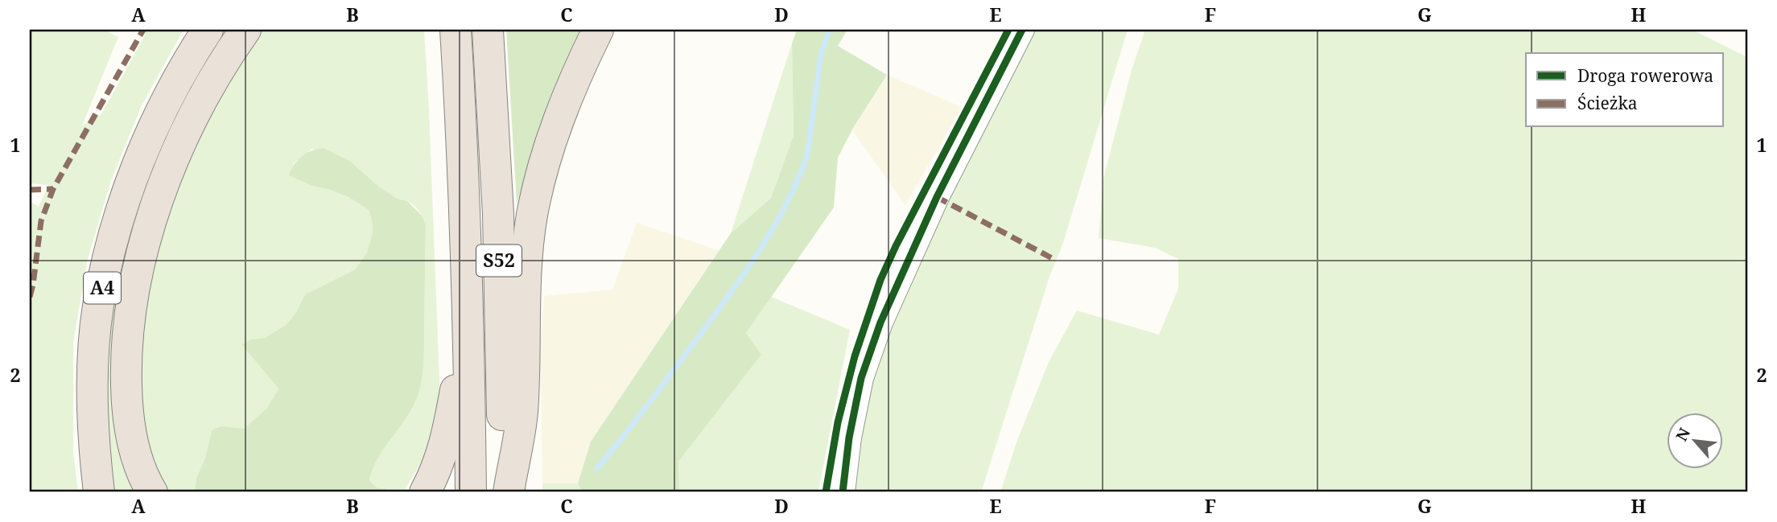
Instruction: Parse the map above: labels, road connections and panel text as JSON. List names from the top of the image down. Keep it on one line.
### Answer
{"streets":{"highway":["S52","A4"]},"legend":["Droga rowerowa","Ścieżka"],"north":"top left","grid":{"columns":["A","B","C","D","E","F","G","H"],"rows":["1","2"]}}
